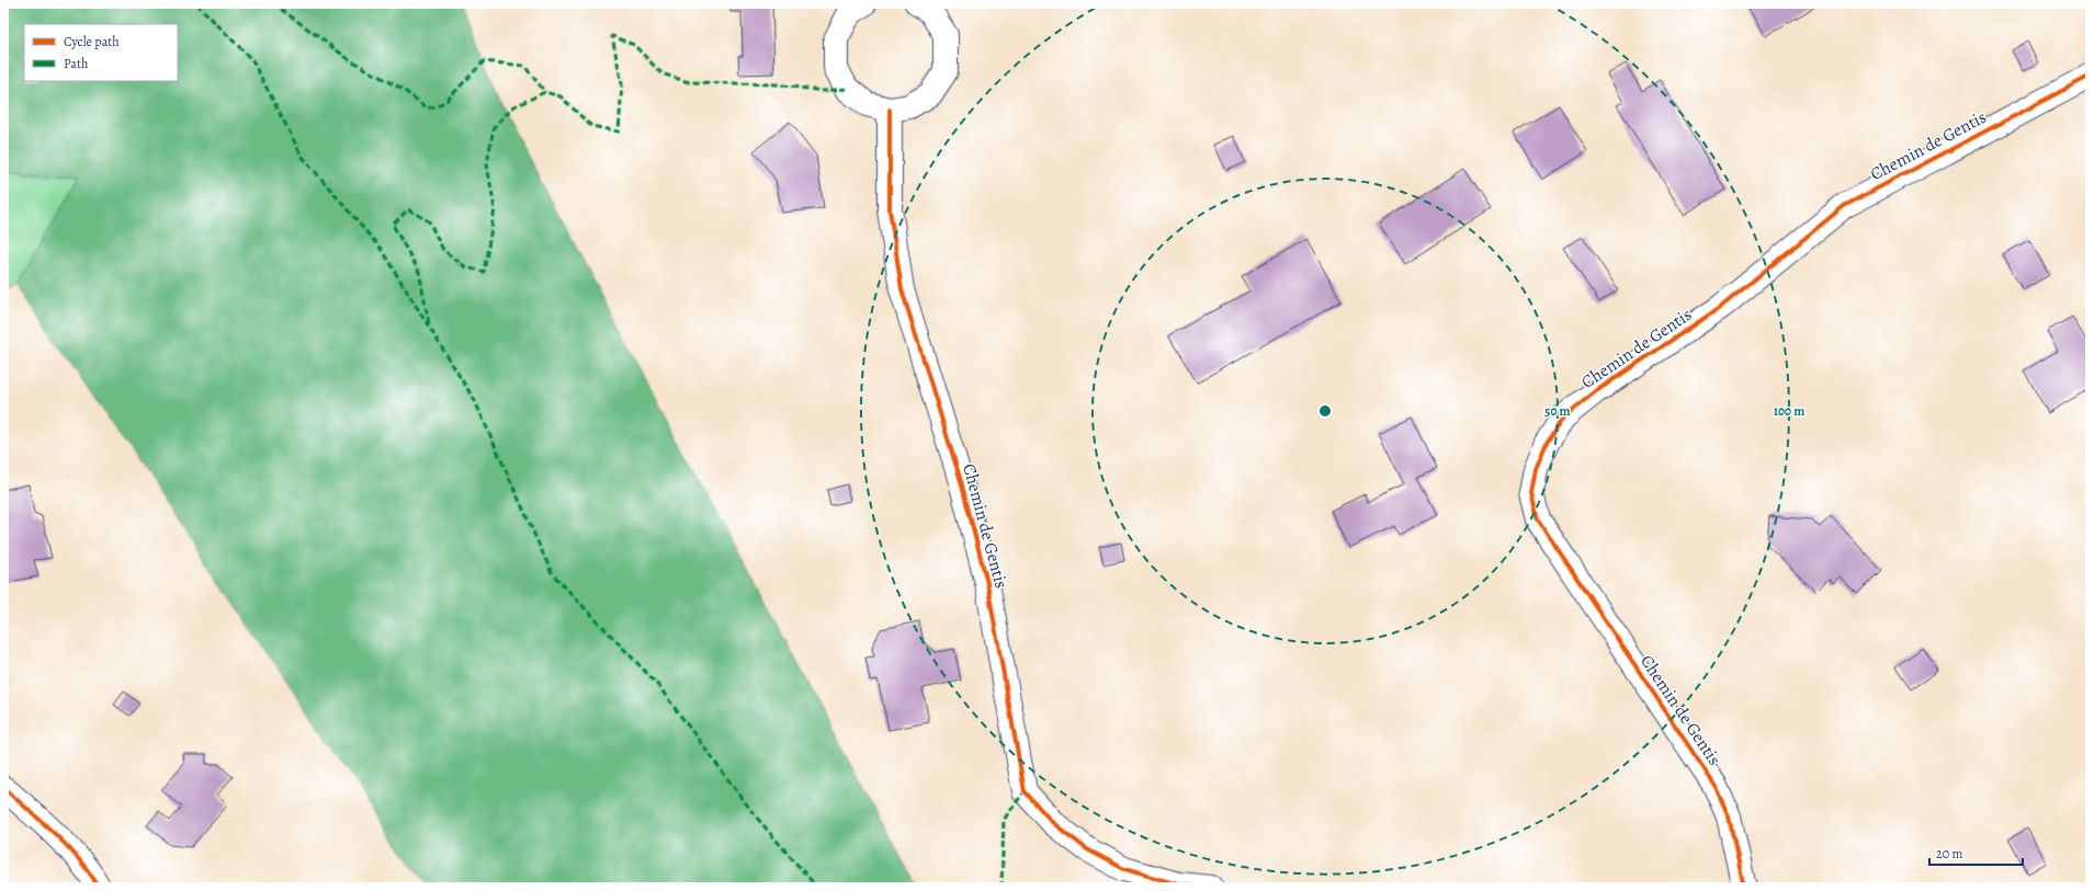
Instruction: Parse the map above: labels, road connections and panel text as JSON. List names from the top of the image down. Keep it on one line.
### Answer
{"streets":{"street":["Chemin de Gentis"]},"legend":["Cycle path","Path"],"scale_bar":"20 m","rings":["50 m","100 m"]}
